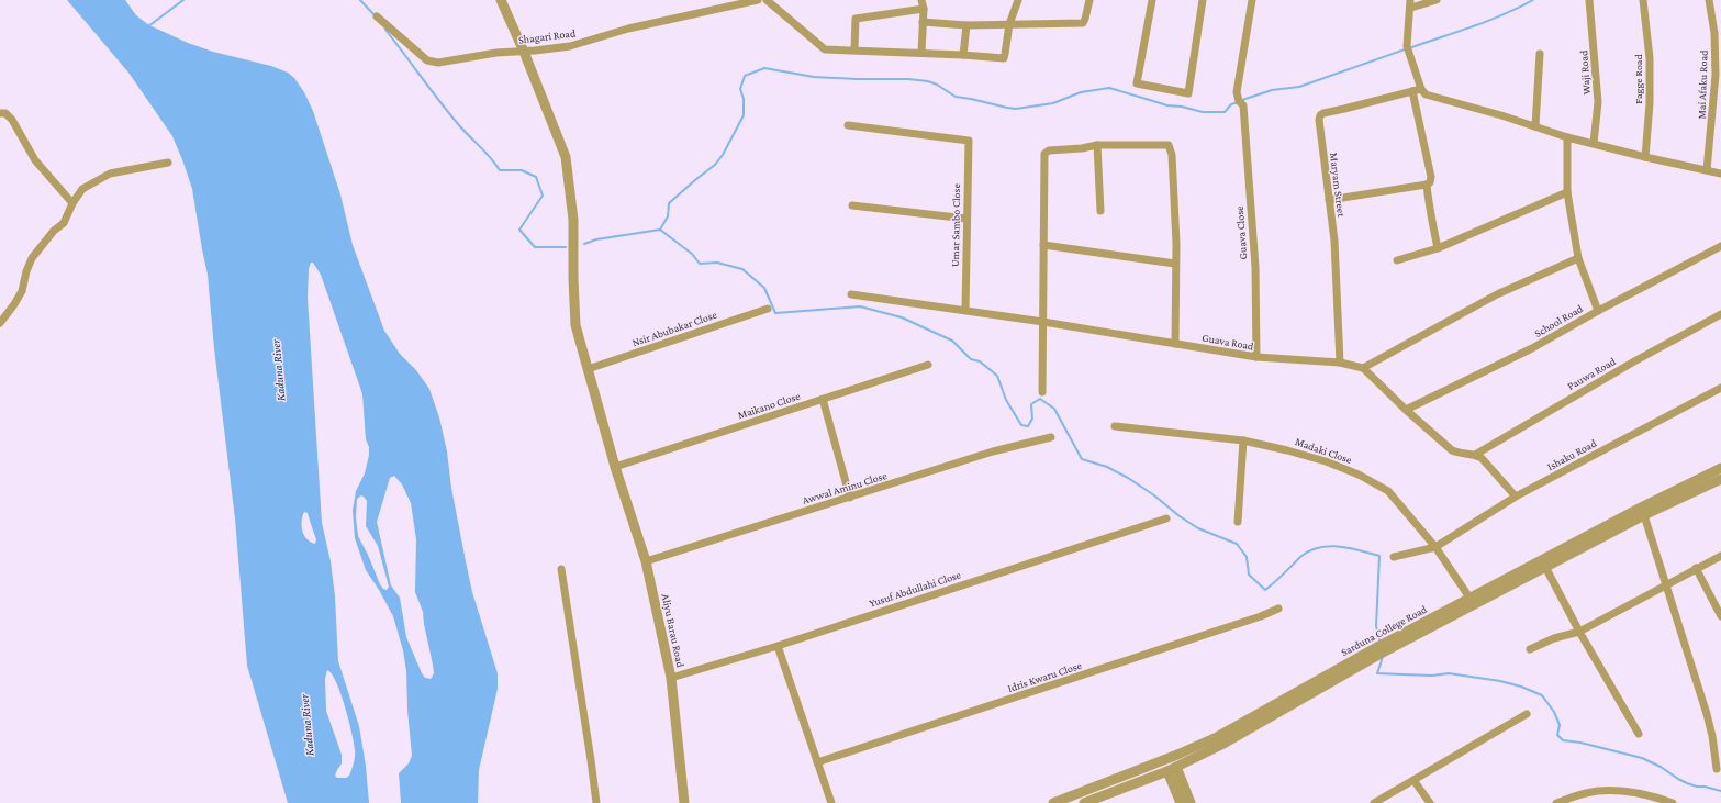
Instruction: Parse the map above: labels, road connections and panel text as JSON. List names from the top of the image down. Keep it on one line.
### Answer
{"streets":{"street":["Shagari Road","Waji Road","Fagge Road","Mai Afaku Road","Maryam Street","Umar Sambo Close","Guava Close","School Road","Nsir Abubakar Close","Guava Road","Pauwa Road","Maikano Close","Madaki Close","Ishaku Road","Awwal Aminu Close","Yusuf Abdullahi Close","Aliyu Barau Road","Sarduna College Road","Idris Kwaru Close"]},"crossings":[["Shagari Road","Aliyu Barau Road"],["Maryam Street","Guava Road"],["Umar Sambo Close","Guava Road"],["Guava Close","Guava Road"],["Nsir Abubakar Close","Aliyu Barau Road"],["Maikano Close","Aliyu Barau Road"],["Madaki Close","Ishaku Road"],["Madaki Close","Sarduna College Road"],["Awwal Aminu Close","Aliyu Barau Road"],["Yusuf Abdullahi Close","Aliyu Barau Road"]],"water":["Kaduna River"]}
